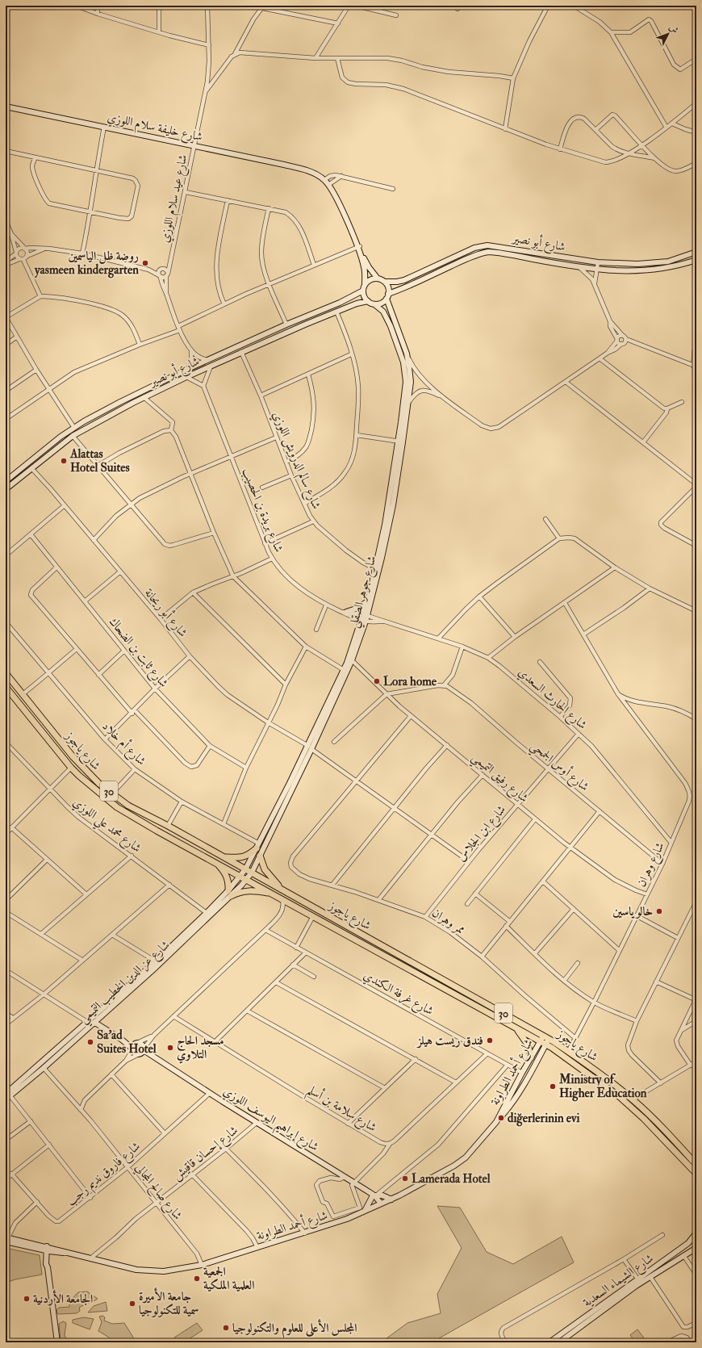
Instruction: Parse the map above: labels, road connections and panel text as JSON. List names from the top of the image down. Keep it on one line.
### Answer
{"streets":{"main road":["شارع ياجوز","30"],"street":["شارع خليفة سلام اللوزي","شارع عيد سلام اللوزي","شارع أبو نصير","شارع سالم الدرويش اللوزي","شارع بريدة بن الحصيب","شارع جوهر الصقلي","شارع أبو ريحانة","شارع ثابت بن الضحاك","شارع الحارث السعدي","شارع أم خلاد","شارع أوس الجمحي","شارع رفيق التميمي","شارع محمد علي اللوزي","شارع ابن الجلاس","شارع وهران","ممر وهران","شارع عز الدين الخطيب التميمي","شارع غرفة الكندي","شارع أحمد الطراونة","شارع سلامة بن أسلم","شارع إبراهيم اليوسف اللوزي","شارع إحسان قاقيش","شارع فاروق نديم رجب","شارع صالح المجالي","شارع الشيماء السعدية"]},"crossings":[["شارع خليفة سلام اللوزي","شارع عيد سلام اللوزي"],["شارع خليفة سلام اللوزي","شارع أبو نصير"],["شارع خليفة سلام اللوزي","شارع جوهر الصقلي"],["شارع أبو نصير","شارع سالم الدرويش اللوزي"],["شارع أبو نصير","شارع جوهر الصقلي"],["شارع أبو نصير","شارع أبو ريحانة"],["شارع سالم الدرويش اللوزي","شارع جوهر الصقلي"],["شارع بريدة بن الحصيب","شارع جوهر الصقلي"],["شارع بريدة بن الحصيب","شارع الحارث السعدي"],["شارع جوهر الصقلي","شارع أبو ريحانة"],["شارع جوهر الصقلي","شارع الحارث السعدي"],["شارع جوهر الصقلي","شارع أم خلاد"],["شارع جوهر الصقلي","شارع ياجوز"],["شارع جوهر الصقلي","شارع رفيق التميمي"],["شارع جوهر الصقلي","شارع عز الدين الخطيب التميمي"],["شارع أبو ريحانة","شارع ابن الجلاس"],["شارع أبو ريحانة","ممر وهران"],["شارع الحارث السعدي","شارع ابن الجلاس"],["شارع الحارث السعدي","شارع وهران"],["شارع ياجوز","شارع وهران"],["شارع ياجوز","شارع عز الدين الخطيب التميمي"],["شارع ياجوز","شارع أحمد الطراونة"],["شارع أوس الجمحي","شارع ابن الجلاس"],["شارع أوس الجمحي","شارع وهران"],["شارع رفيق التميمي","شارع ابن الجلاس"],["شارع رفيق التميمي","شارع وهران"],["شارع محمد علي اللوزي","شارع عز الدين الخطيب التميمي"],["شارع ابن الجلاس","ممر وهران"],["شارع وهران","ممر وهران"],["شارع عز الدين الخطيب التميمي","شارع صالح المجالي"],["شارع غرفة الكندي","شارع أحمد الطراونة"],["شارع أحمد الطراونة","شارع إبراهيم اليوسف اللوزي"],["شارع أحمد الطراونة","شارع إحسان قاقيش"],["شارع أحمد الطراونة","شارع صالح المجالي"],["شارع إبراهيم اليوسف اللوزي","شارع إحسان قاقيش"],["شارع إبراهيم اليوسف اللوزي","شارع فاروق نديم رجب"],["شارع إحسان قاقيش","شارع صالح المجالي"],["شارع فاروق نديم رجب","شارع صالح المجالي"]],"places":["روضة ظل الياسمين yasmeen kindergarten","Alattas Hotel Suites","Lora home","خالو ياسين","فندق ريست هيلز","Sa'ad Suites Hotel","مسجد الحاج التلاوي","Ministry of Higher Education","diğerlerinin evi","Lamerada Hotel","الجمعية العلمية الملكية","الجامعة الأردنية","جامعة الأميرة سمية للتكنولوجيا","المجلس الأعلى للعلوم والتكنولوجيا"],"north":"top right"}
